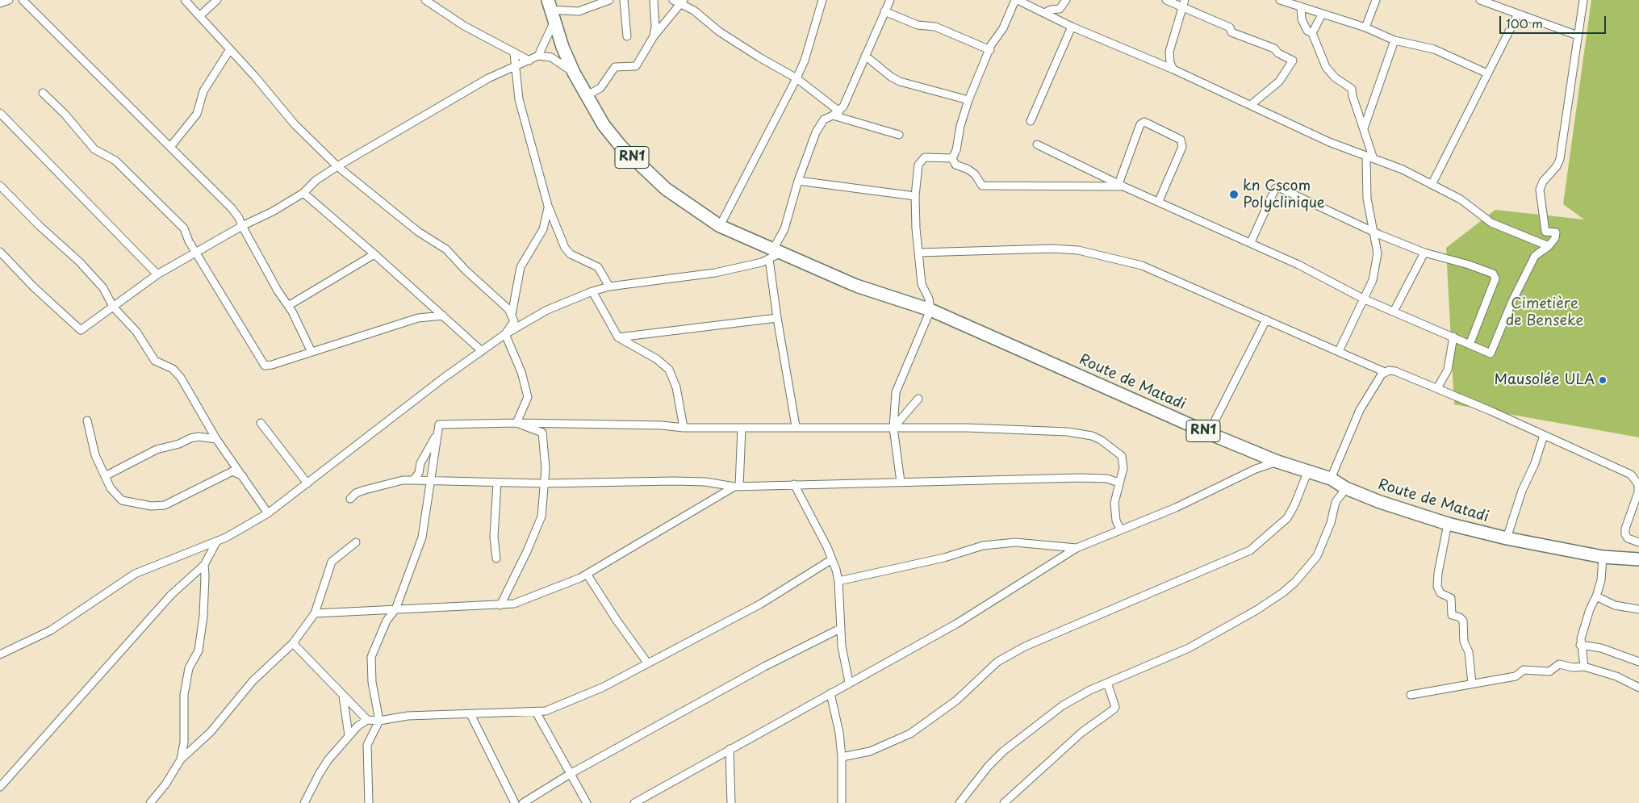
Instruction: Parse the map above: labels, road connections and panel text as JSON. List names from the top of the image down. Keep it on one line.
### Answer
{"streets":{"highway":["RN1","Route de Matadi"]},"crossings":[["RN1","Route de Matadi"]],"parks":["Cimetière de Benseke"],"places":["kn Cscom Polyclinique","Mausolée ULA"],"scale_bar":"100 m"}
